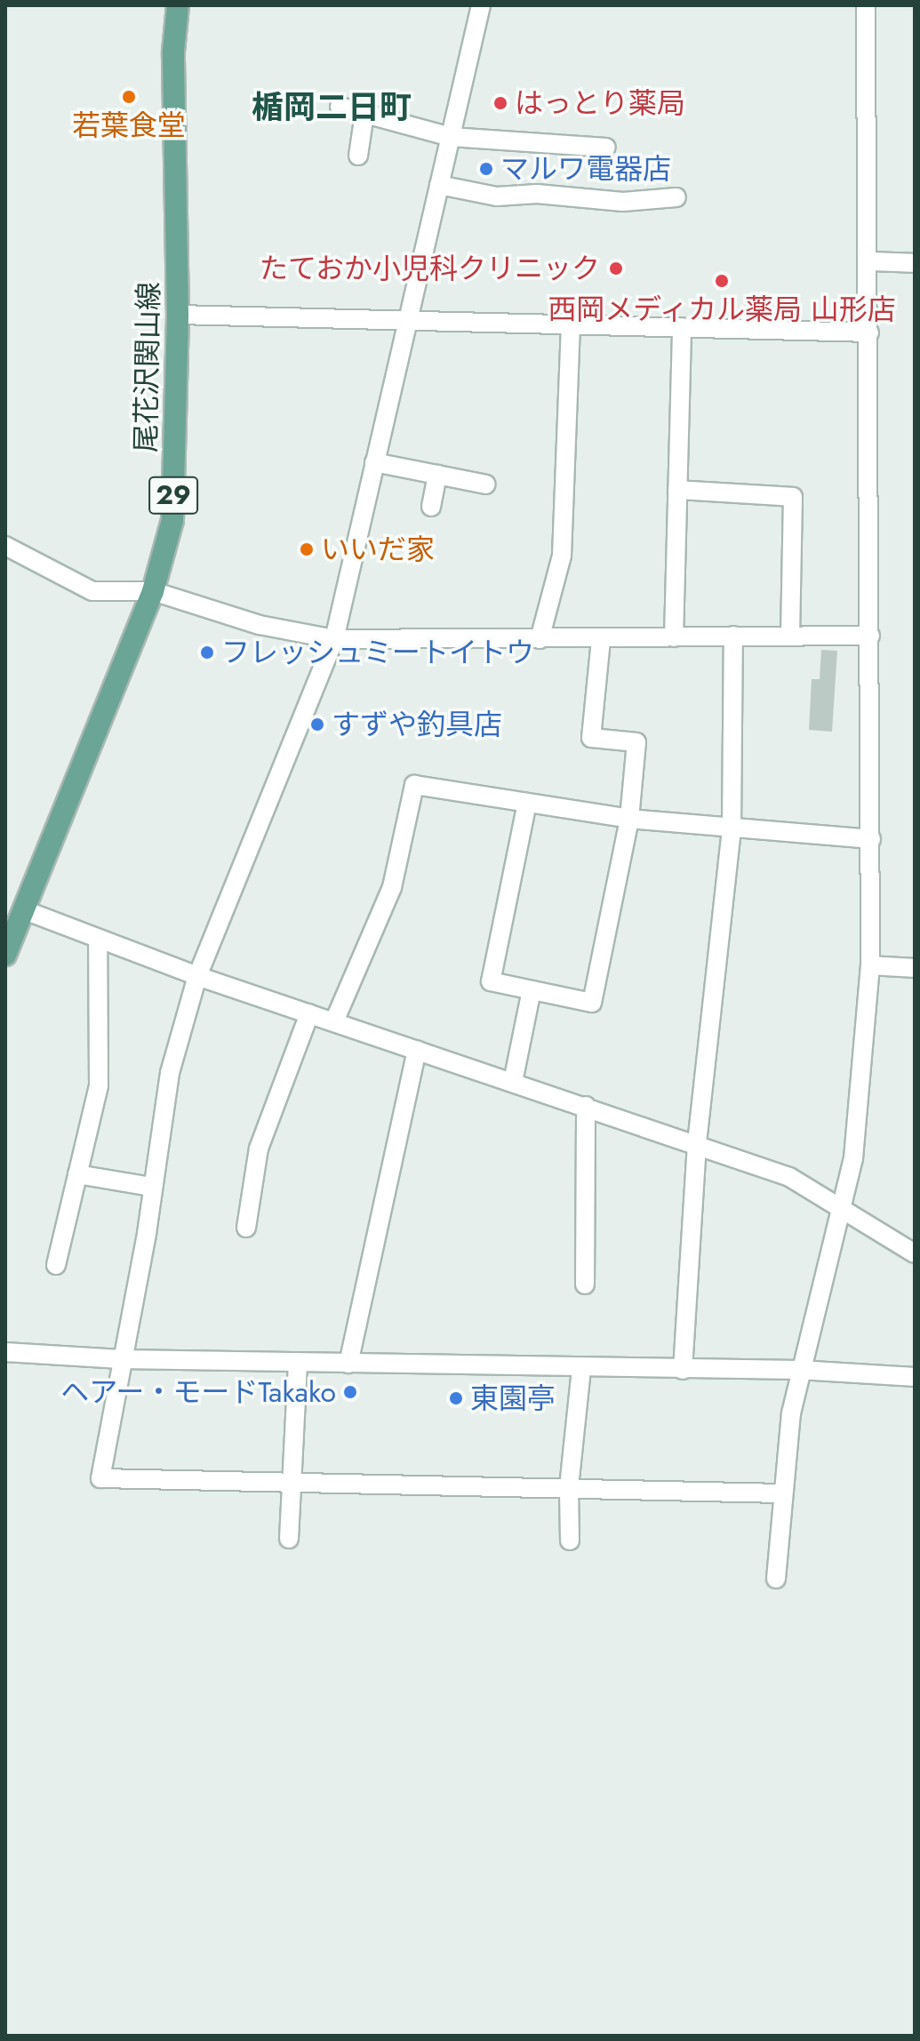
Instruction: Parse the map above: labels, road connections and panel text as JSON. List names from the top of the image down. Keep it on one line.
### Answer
{"streets":{"main road":["尾花沢関山線","29"]},"districts":["楯岡二日町"],"places":["若葉食堂","はっとり薬局","マルワ電器店","たておか小児科クリニック","西岡メディカル薬局 山形店","いいだ家","フレッシュミートイトウ","すずや釣具店","ヘアー・モードTakako","東園亭"]}
